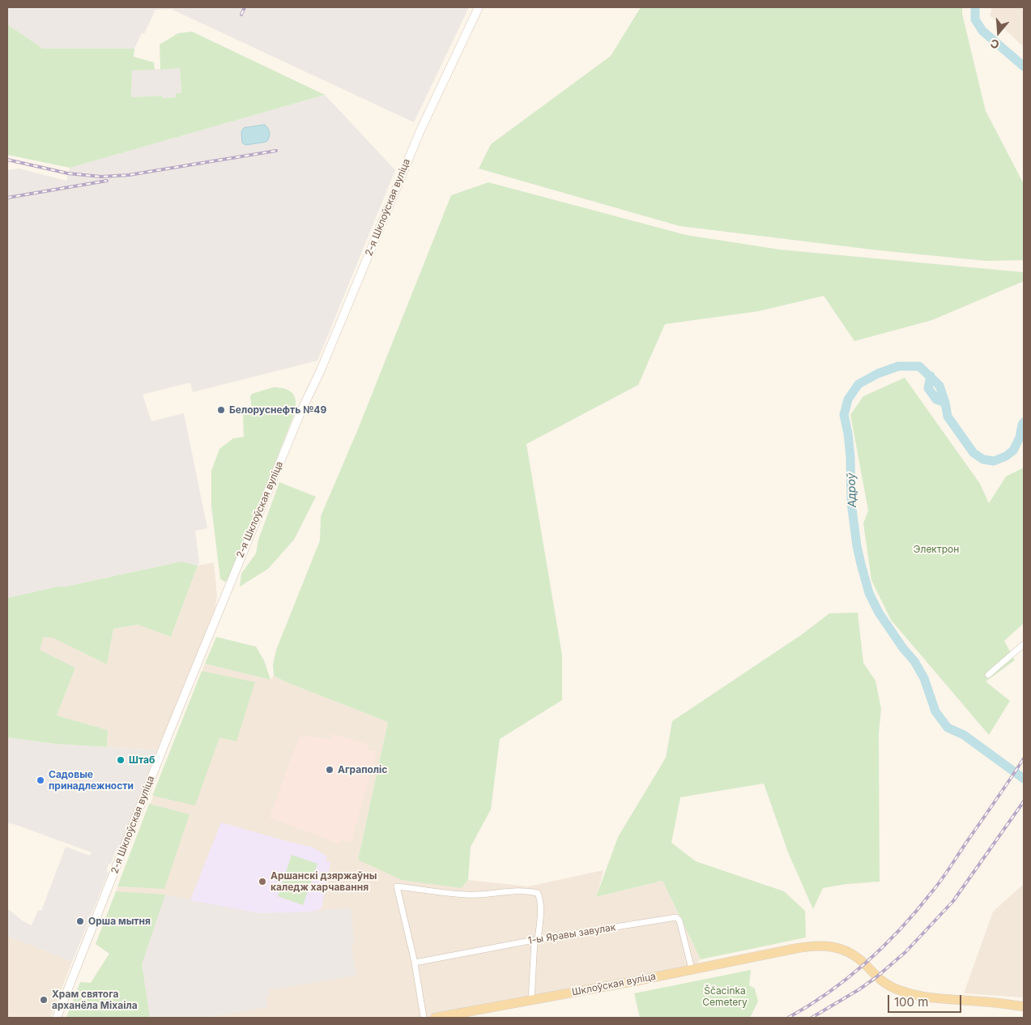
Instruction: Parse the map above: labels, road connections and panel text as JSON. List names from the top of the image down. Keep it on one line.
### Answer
{"streets":{"main road":["Шклоўская вуліца"],"street":["2-я Шклоўская вуліца","1-ы Яравы завулак"]},"crossings":[["1-ы Яравы завулак","Шклоўская вуліца"]],"water":["Адроў"],"parks":["Электрон","Ščacinka Cemetery"],"places":["Белоруснефть №49","Штаб","Аграполіс","Садовые принадлежности","Аршанскі дзяржаўны каледж харчавання","Орша мытня","Храм святога арханёла Міхаіла"],"scale_bar":"100 m","north":"bottom"}
